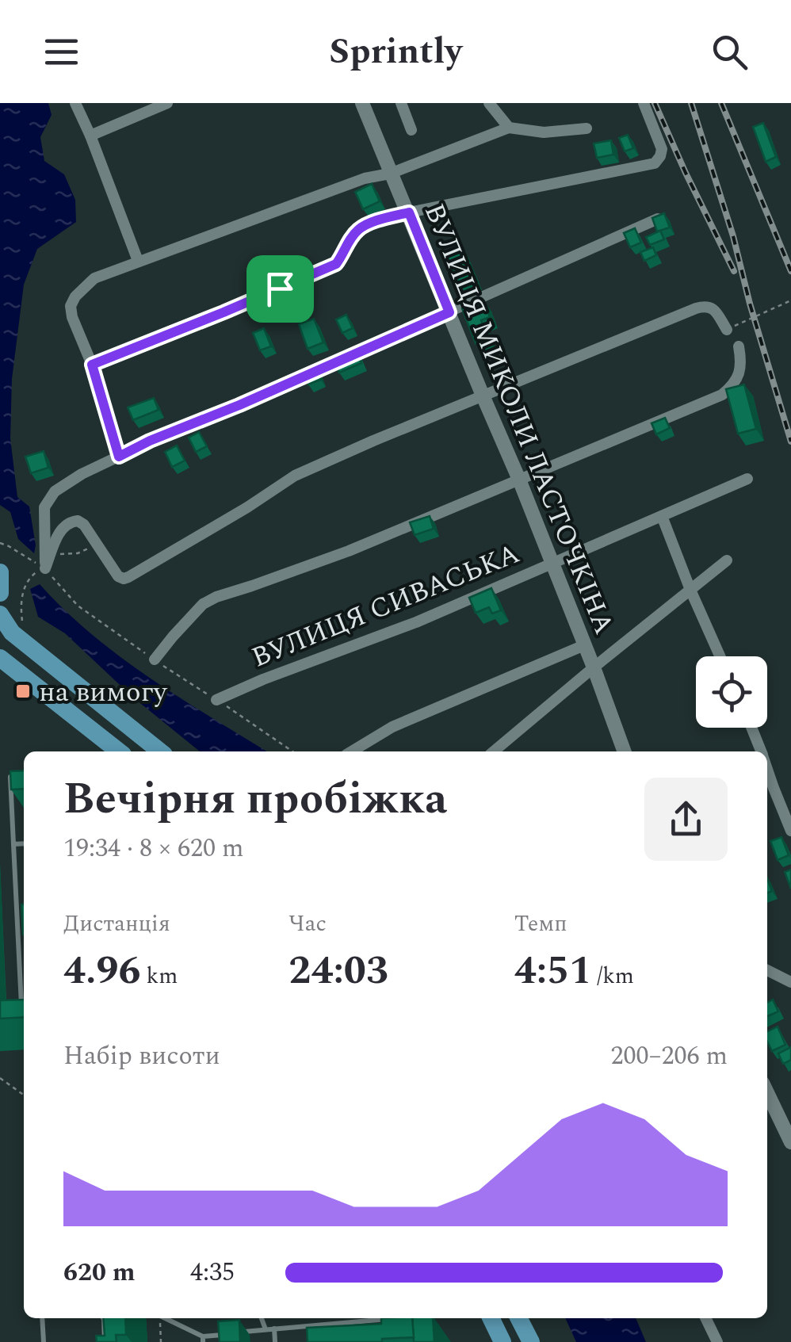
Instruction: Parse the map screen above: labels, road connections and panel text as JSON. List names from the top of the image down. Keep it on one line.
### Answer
{"streets":{"street":["ВУЛИЦЯ МИКОЛИ ЛАСТОЧКІНА","ВУЛИЦЯ СИВАСЬКА"]},"crossings":[["ВУЛИЦЯ МИКОЛИ ЛАСТОЧКІНА","ВУЛИЦЯ СИВАСЬКА"]],"places":{"transit":["на вимогу"]},"page":{"header":"Sprintly","heading":["Вечірня пробіжка","19:34 · 8 × 620 m"],"stats":[["Дистанція","4.96 km"],["Час","24:03"],["Темп","4:51 /km"]],"chart":["Набір висоти","200–206 m"],"list":[{"name":"620 m","note":"4:35"}]}}
